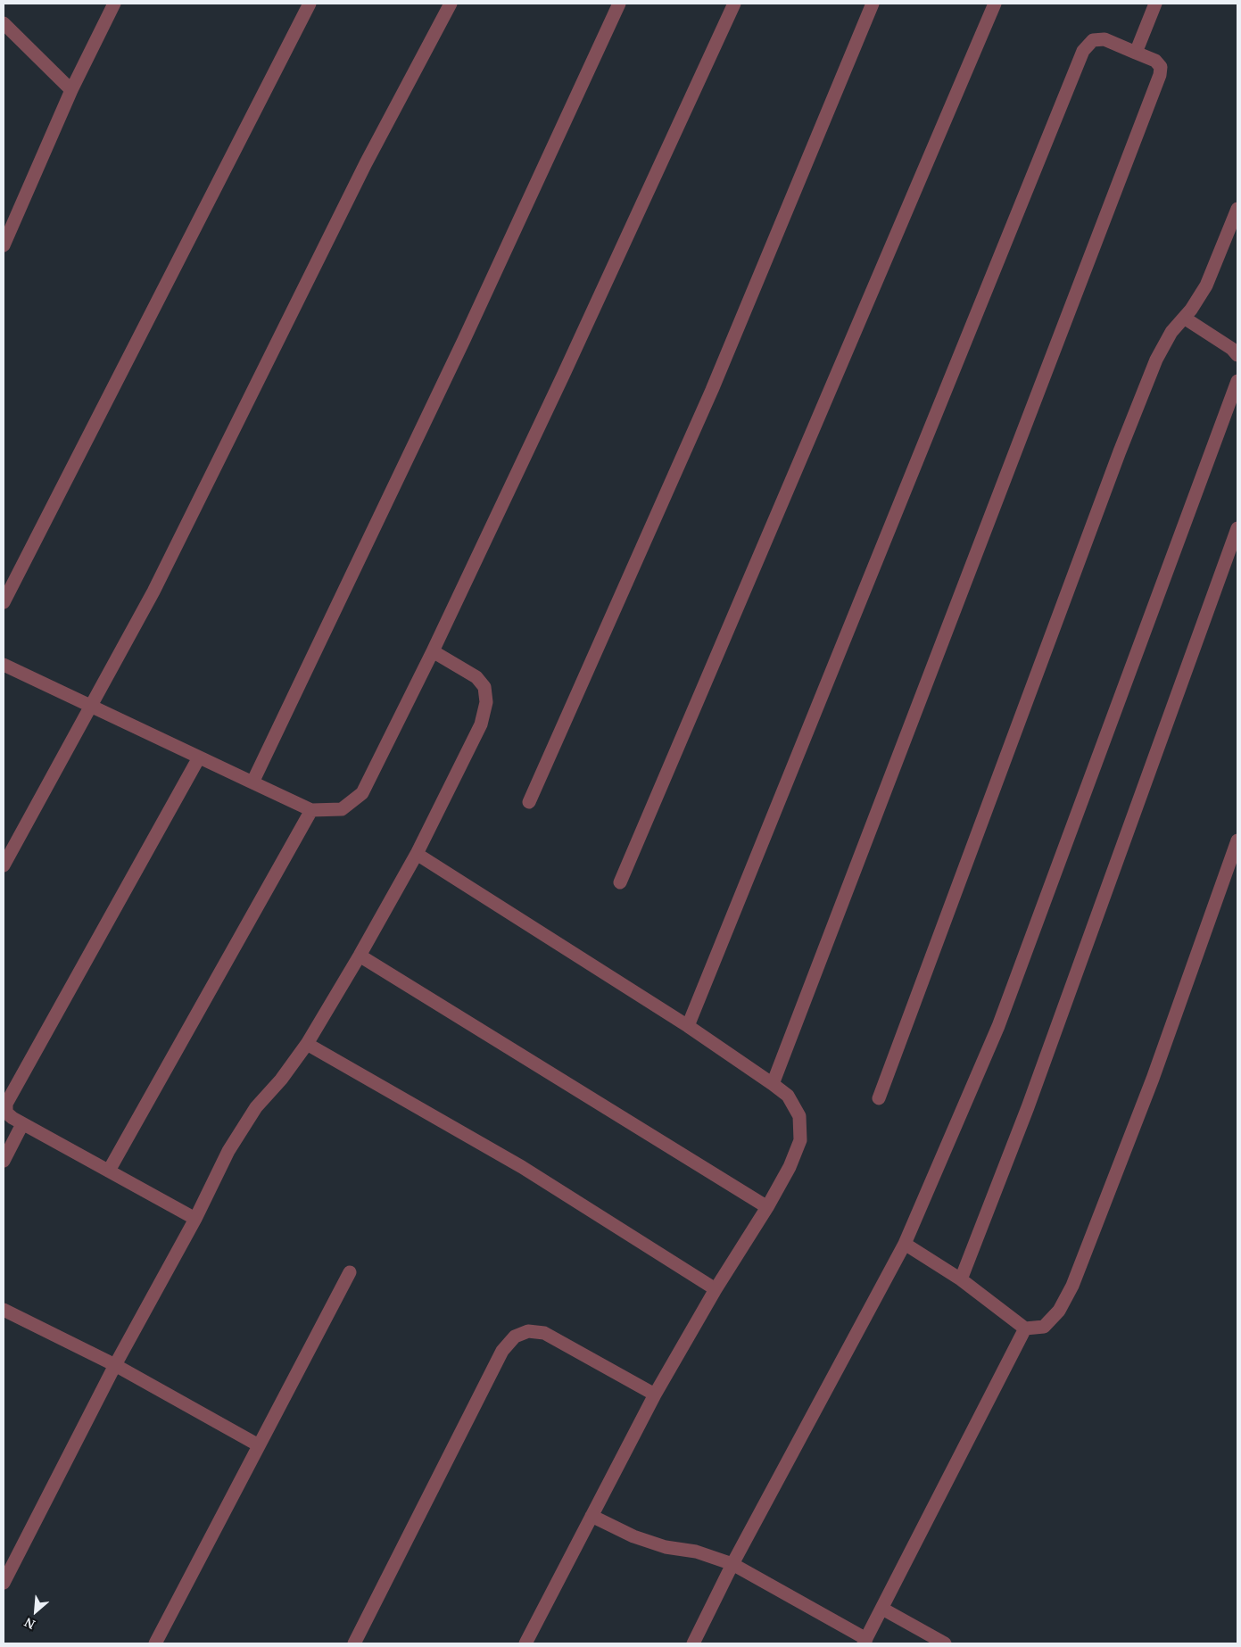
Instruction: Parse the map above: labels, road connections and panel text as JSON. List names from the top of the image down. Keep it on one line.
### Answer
{"north":"bottom left"}
